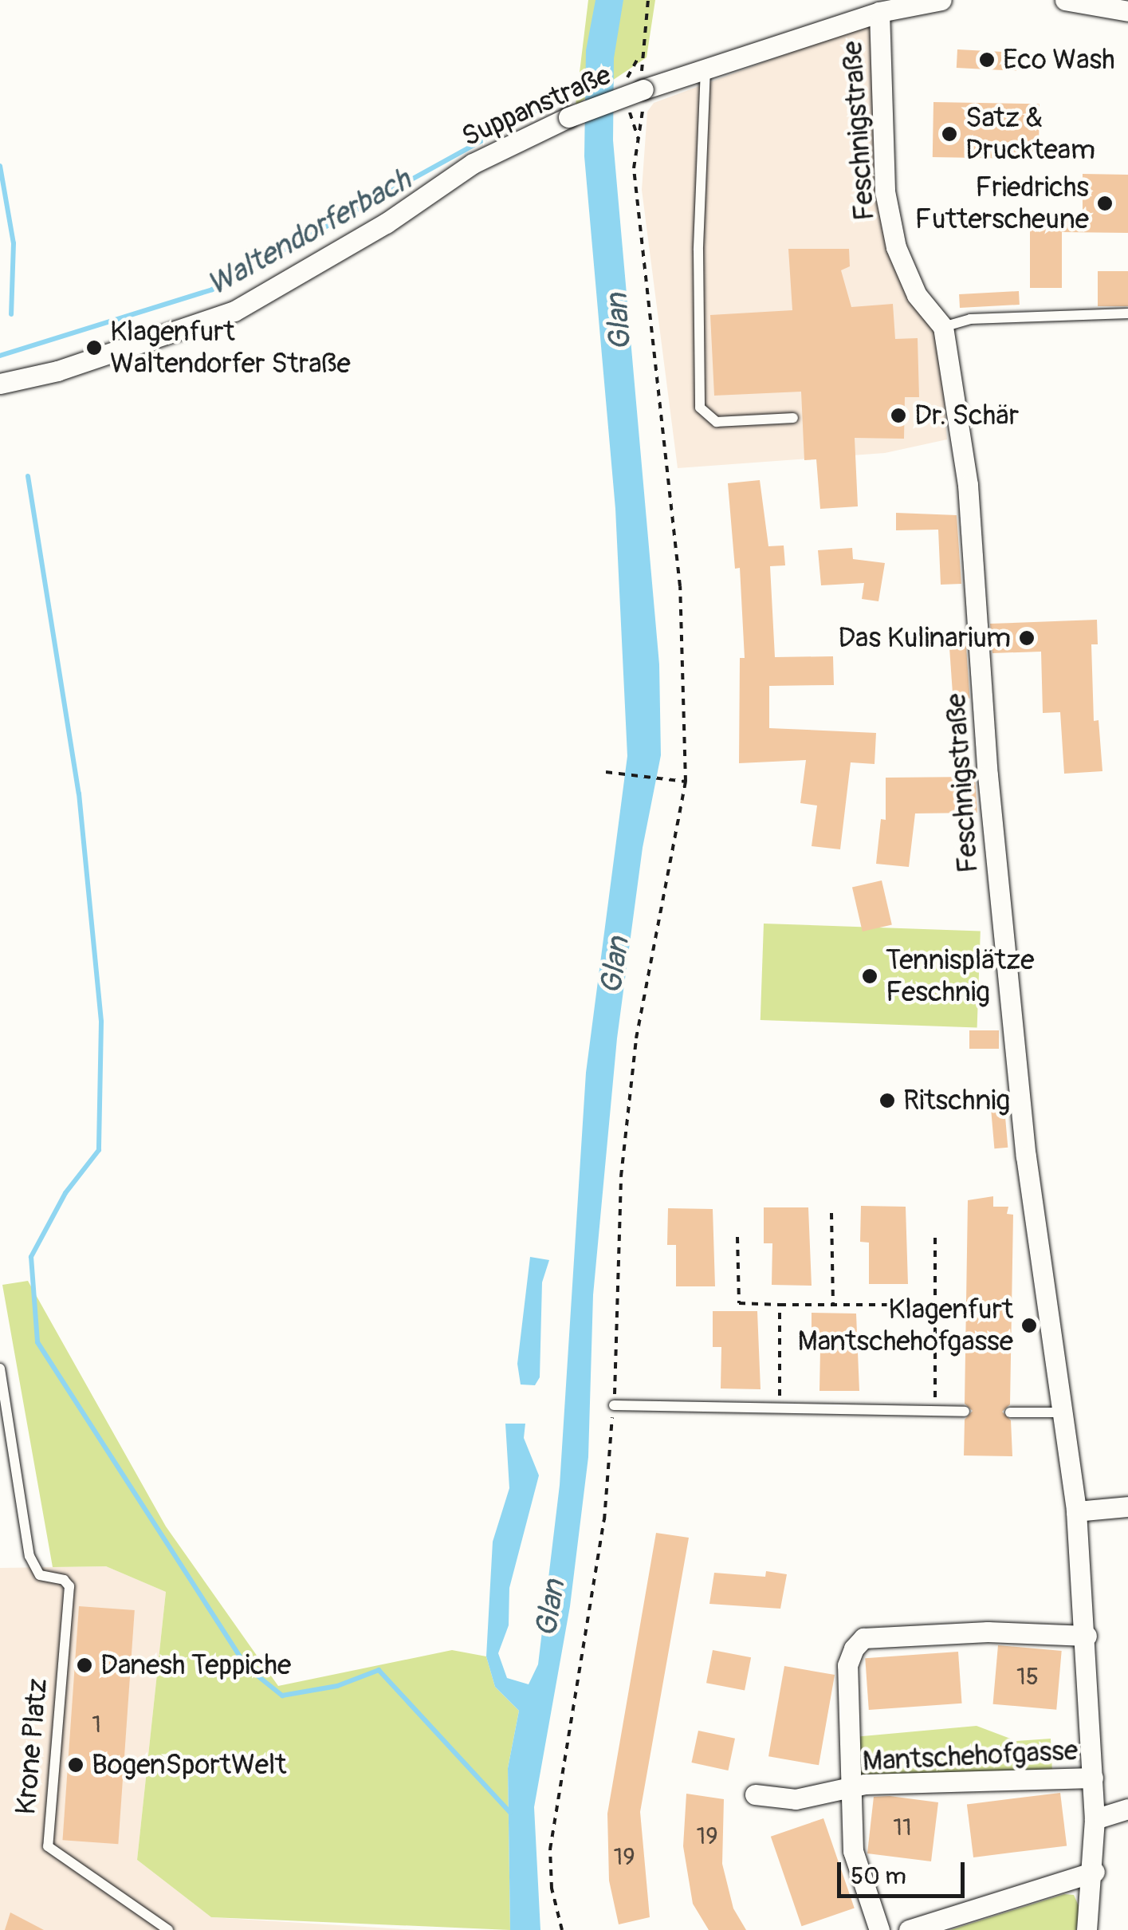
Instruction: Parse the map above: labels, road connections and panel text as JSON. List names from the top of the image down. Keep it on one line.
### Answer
{"streets":{"street":["Suppanstraße","Feschnigstraße","Mantschehofgasse"],"lane":["Krone Platz"]},"crossings":[["Suppanstraße","Feschnigstraße"],["Feschnigstraße","Mantschehofgasse"]],"water":["Waltendorferbach","Glan"],"places":["Eco Wash","Satz & Druckteam","Friedrichs Futterscheune","Klagenfurt Waltendorfer Straße","Dr. Schär","Das Kulinarium","Tennisplätze Feschnig","Ritschnig","Klagenfurt Mantschehofgasse","Danesh Teppiche","BogenSportWelt"],"house_numbers":["15","1","11","19","19"],"scale_bar":"50 m"}
